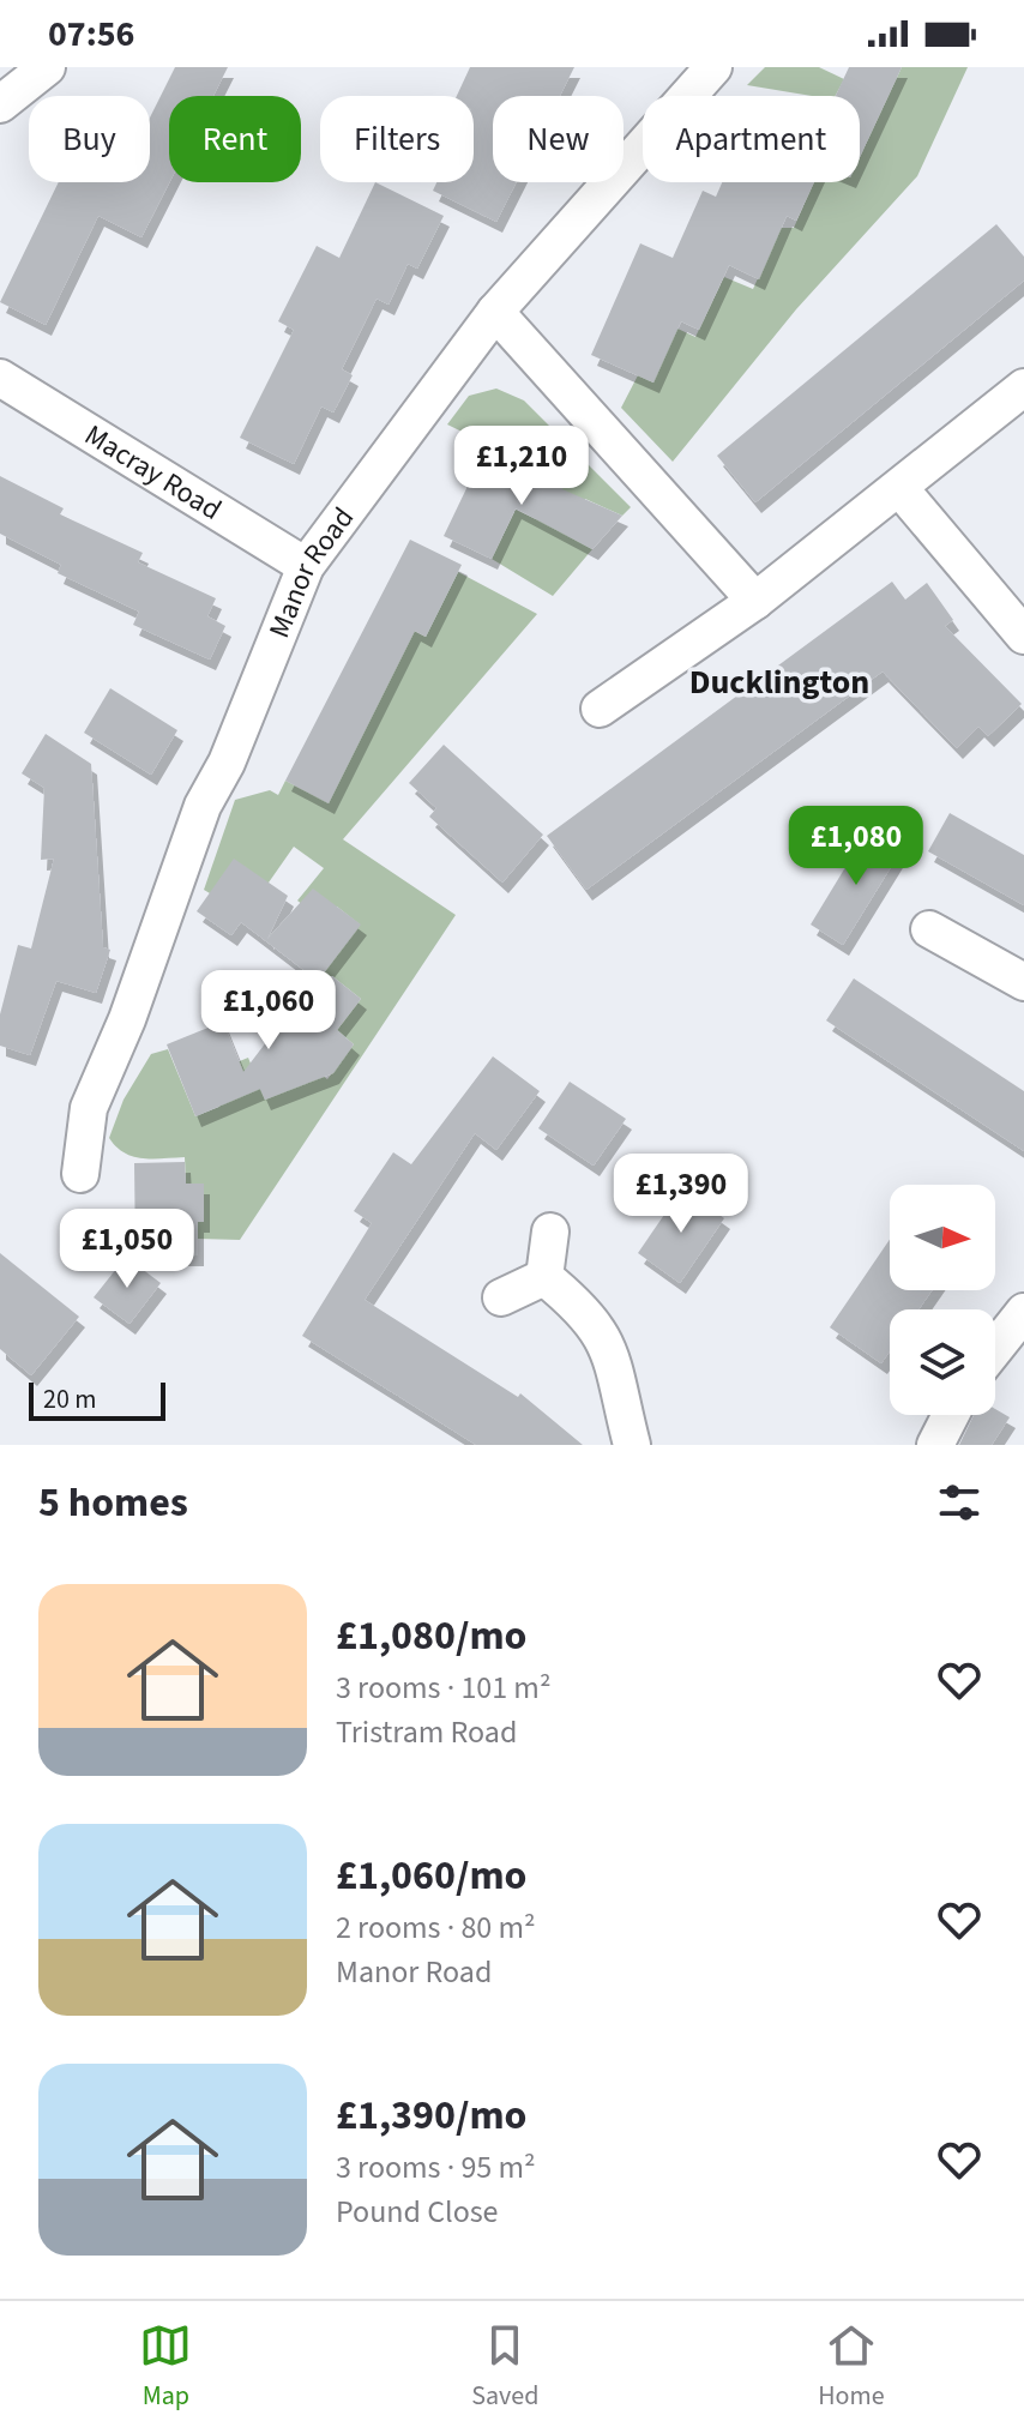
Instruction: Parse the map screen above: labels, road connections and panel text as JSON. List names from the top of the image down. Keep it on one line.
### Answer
{"streets":{"street":["Macray Road","Manor Road"]},"crossings":[["Macray Road","Manor Road"]],"districts":["Ducklington"],"scale_bar":"20 m","north":"right","page":{"status":"07:56","chip":["Buy","Rent","Filters","New","Apartment"],"price":["£1,210","£1,080","£1,060","£1,390","£1,050"],"scale":"20 m","heading":"5 homes","list":[{"name":"£1,080/mo","note":"3 rooms · 101 m² · Tristram Road"},{"name":"£1,060/mo","note":"2 rooms · 80 m² · Manor Road"},{"name":"£1,390/mo","note":"3 rooms · 95 m² · Pound Close"}],"tabs":["Map","Saved","Home"]}}
